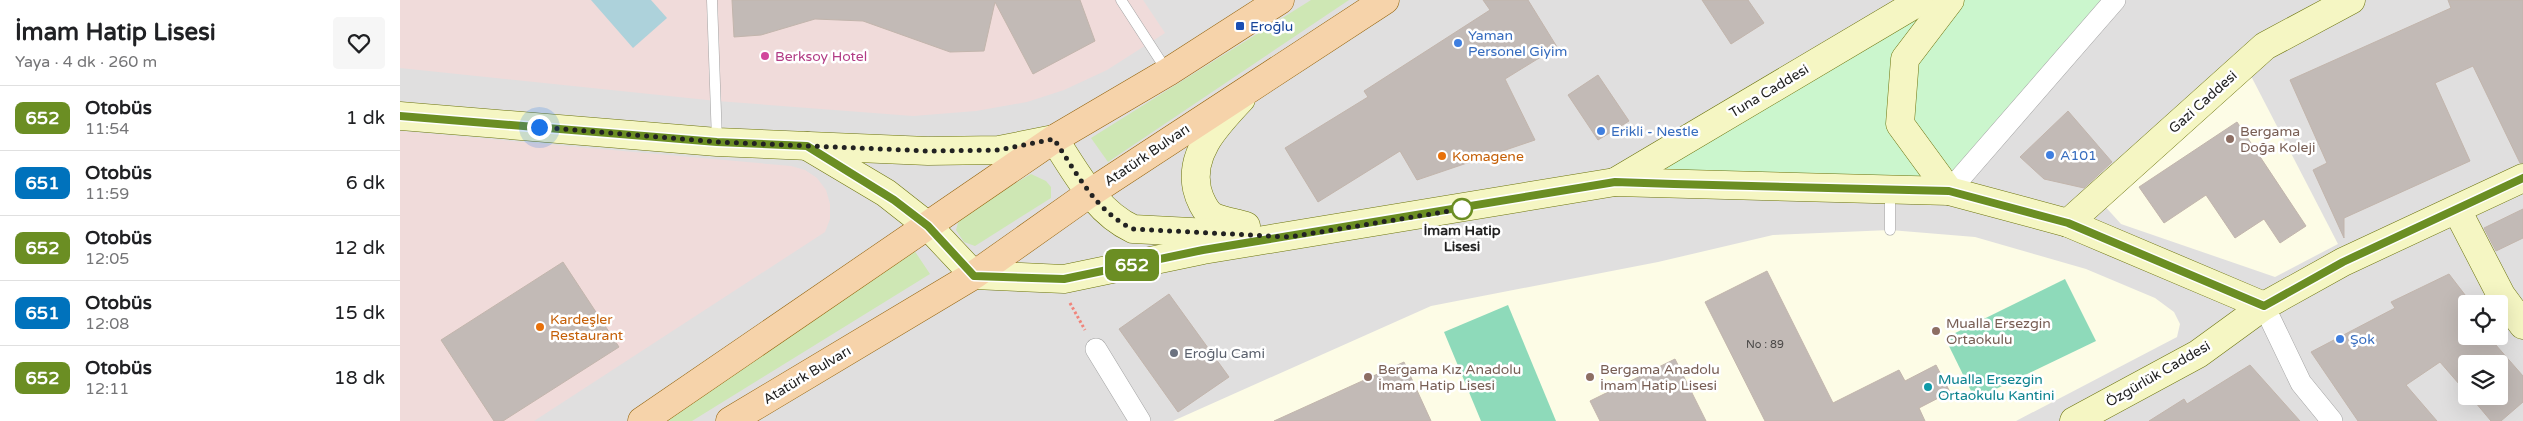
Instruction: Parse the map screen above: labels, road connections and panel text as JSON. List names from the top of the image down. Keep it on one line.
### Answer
{"streets":{"main road":["Tuna Caddesi","Gazi Caddesi","Atatürk Bulvarı","Özgürlük Caddesi"]},"crossings":[["Tuna Caddesi","Gazi Caddesi"],["Tuna Caddesi","Atatürk Bulvarı"],["Tuna Caddesi","Özgürlük Caddesi"]],"places":{"transit":["Eroğlu"],"other":["Yaman Personel Giyim","Berksoy Hotel","Erikli - Nestle","Bergama Doğa Koleji","A101","Komagene","İmam Hatip Lisesi","Kardeşler Restaurant","Mualla Ersezgin Ortaokulu","Şok","Eroğlu Cami","Bergama Kız Anadolu İmam Hatip Lisesi","Bergama Anadolu İmam Hatip Lisesi","Mualla Ersezgin Ortaokulu Kantini"]},"lines":["bus line 652"],"house_numbers":["No : 89"],"page":{"heading":["İmam Hatip Lisesi","Yaya · 4 dk · 260 m"],"on_map":"652","list":[{"mark":"652","name":"Otobüs","note":"11:54","value":"1 dk"},{"mark":"651","name":"Otobüs","note":"11:59","value":"6 dk"},{"mark":"652","name":"Otobüs","note":"12:05","value":"12 dk"},{"mark":"651","name":"Otobüs","note":"12:08","value":"15 dk"},{"mark":"652","name":"Otobüs","note":"12:11","value":"18 dk"}]}}
